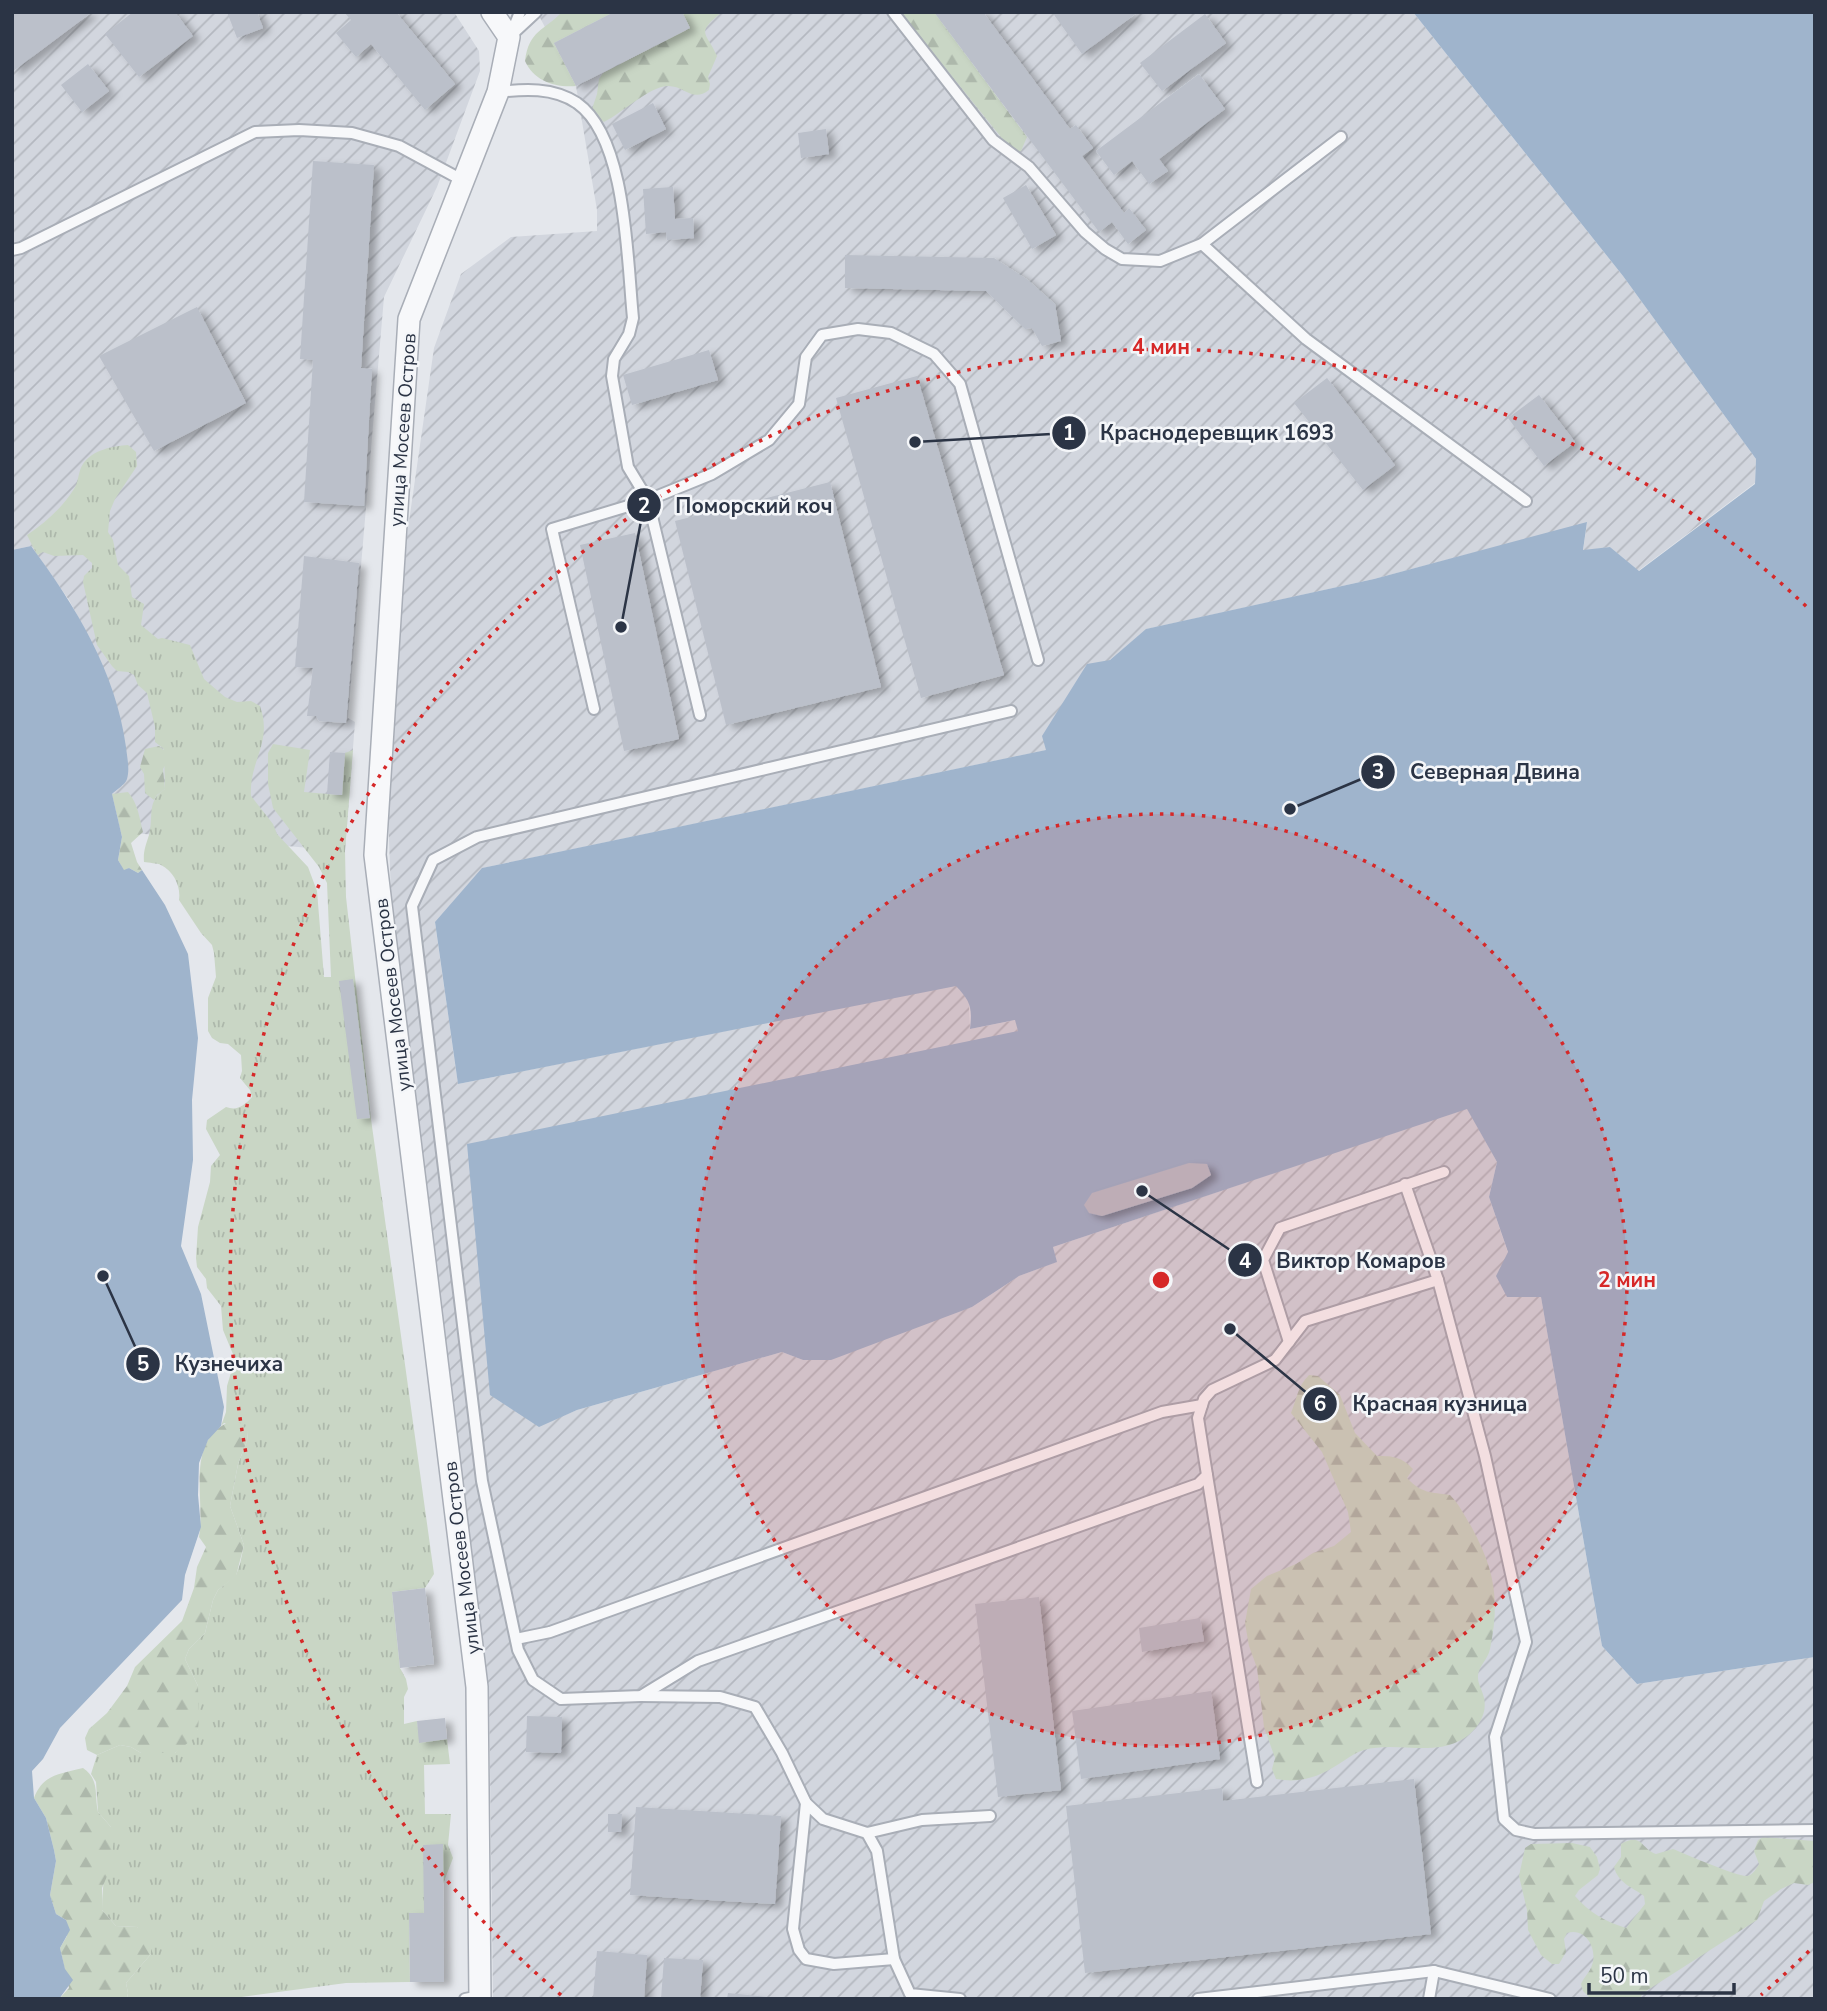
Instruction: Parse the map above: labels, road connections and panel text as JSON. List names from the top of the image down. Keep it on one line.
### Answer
{"streets":{"street":["улица Мосеев Остров"]},"places":["Краснодеревщик 1693","Поморский коч","Северная Двина","Виктор Комаров","Кузнечиха","Красная кузница"],"scale_bar":"50 m","rings":["4 мин","2 мин"]}
